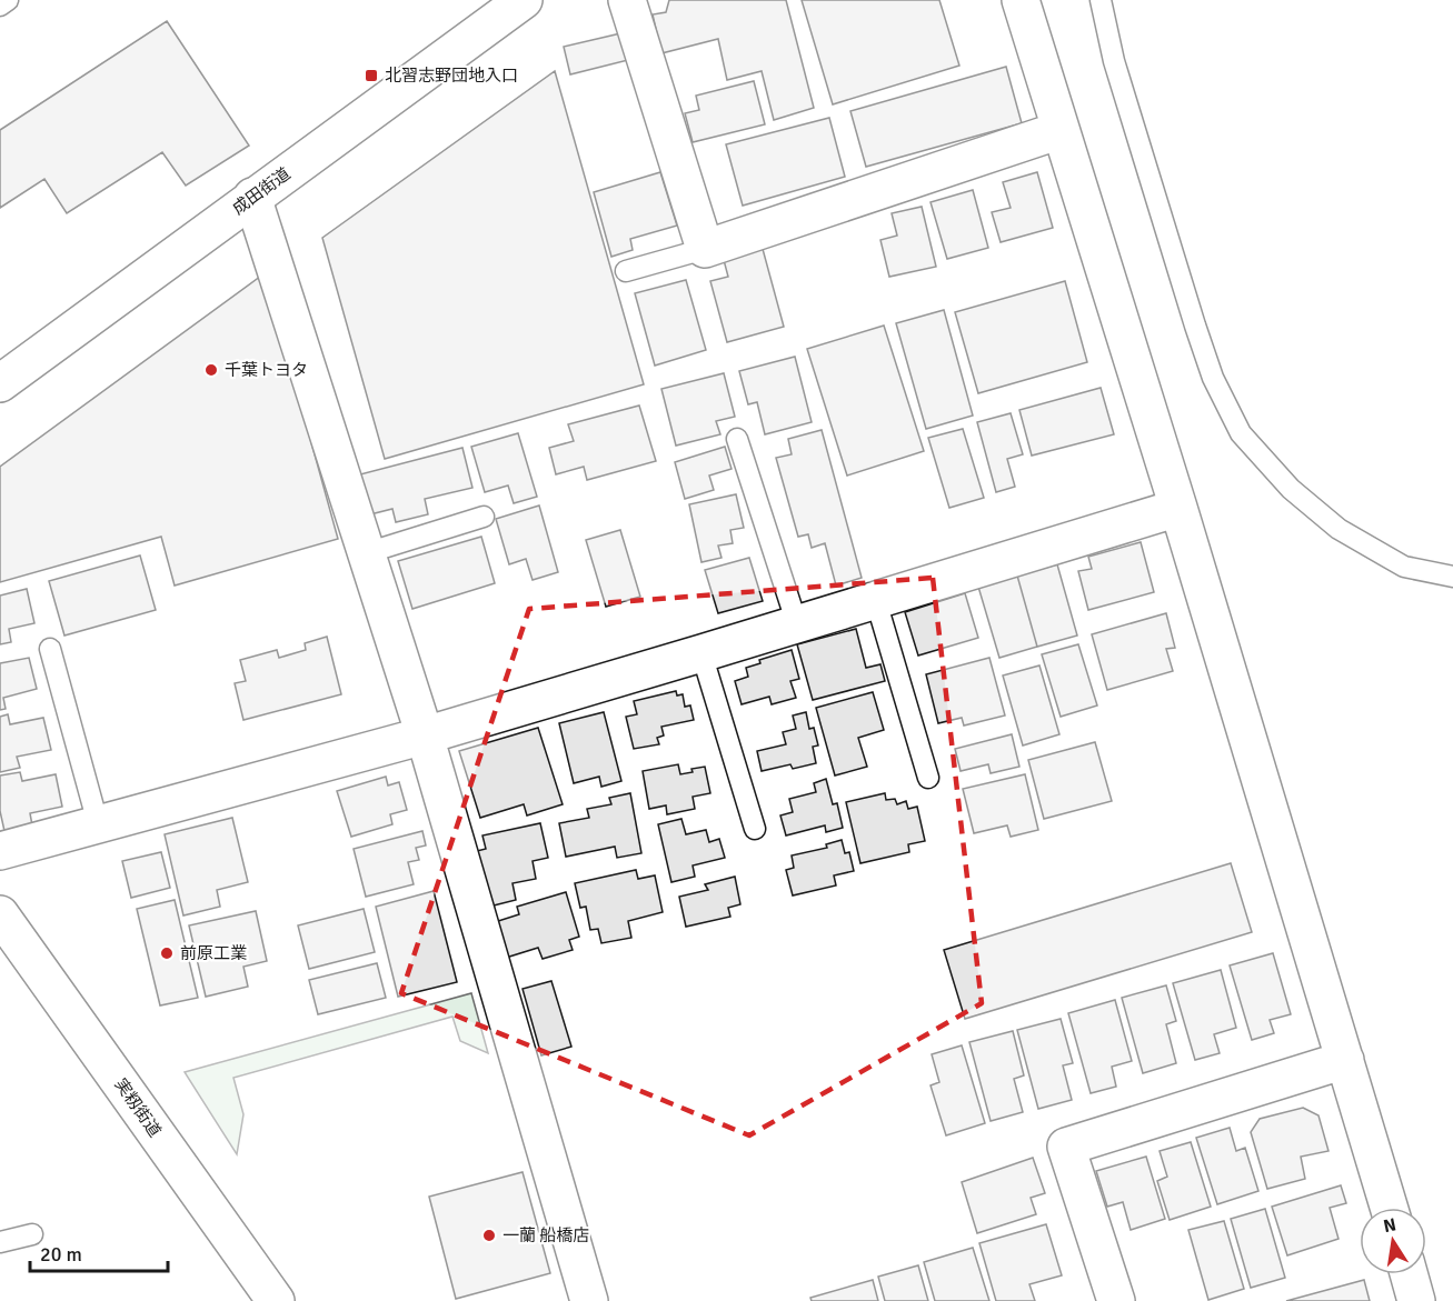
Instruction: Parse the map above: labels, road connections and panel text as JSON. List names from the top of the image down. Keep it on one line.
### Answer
{"streets":{"main road":["成田街道","実籾街道"]},"places":{"transit":["北習志野団地入口"],"other":["千葉トヨタ","前原工業","一蘭 船橋店"]},"scale_bar":"20 m","north":"top"}
